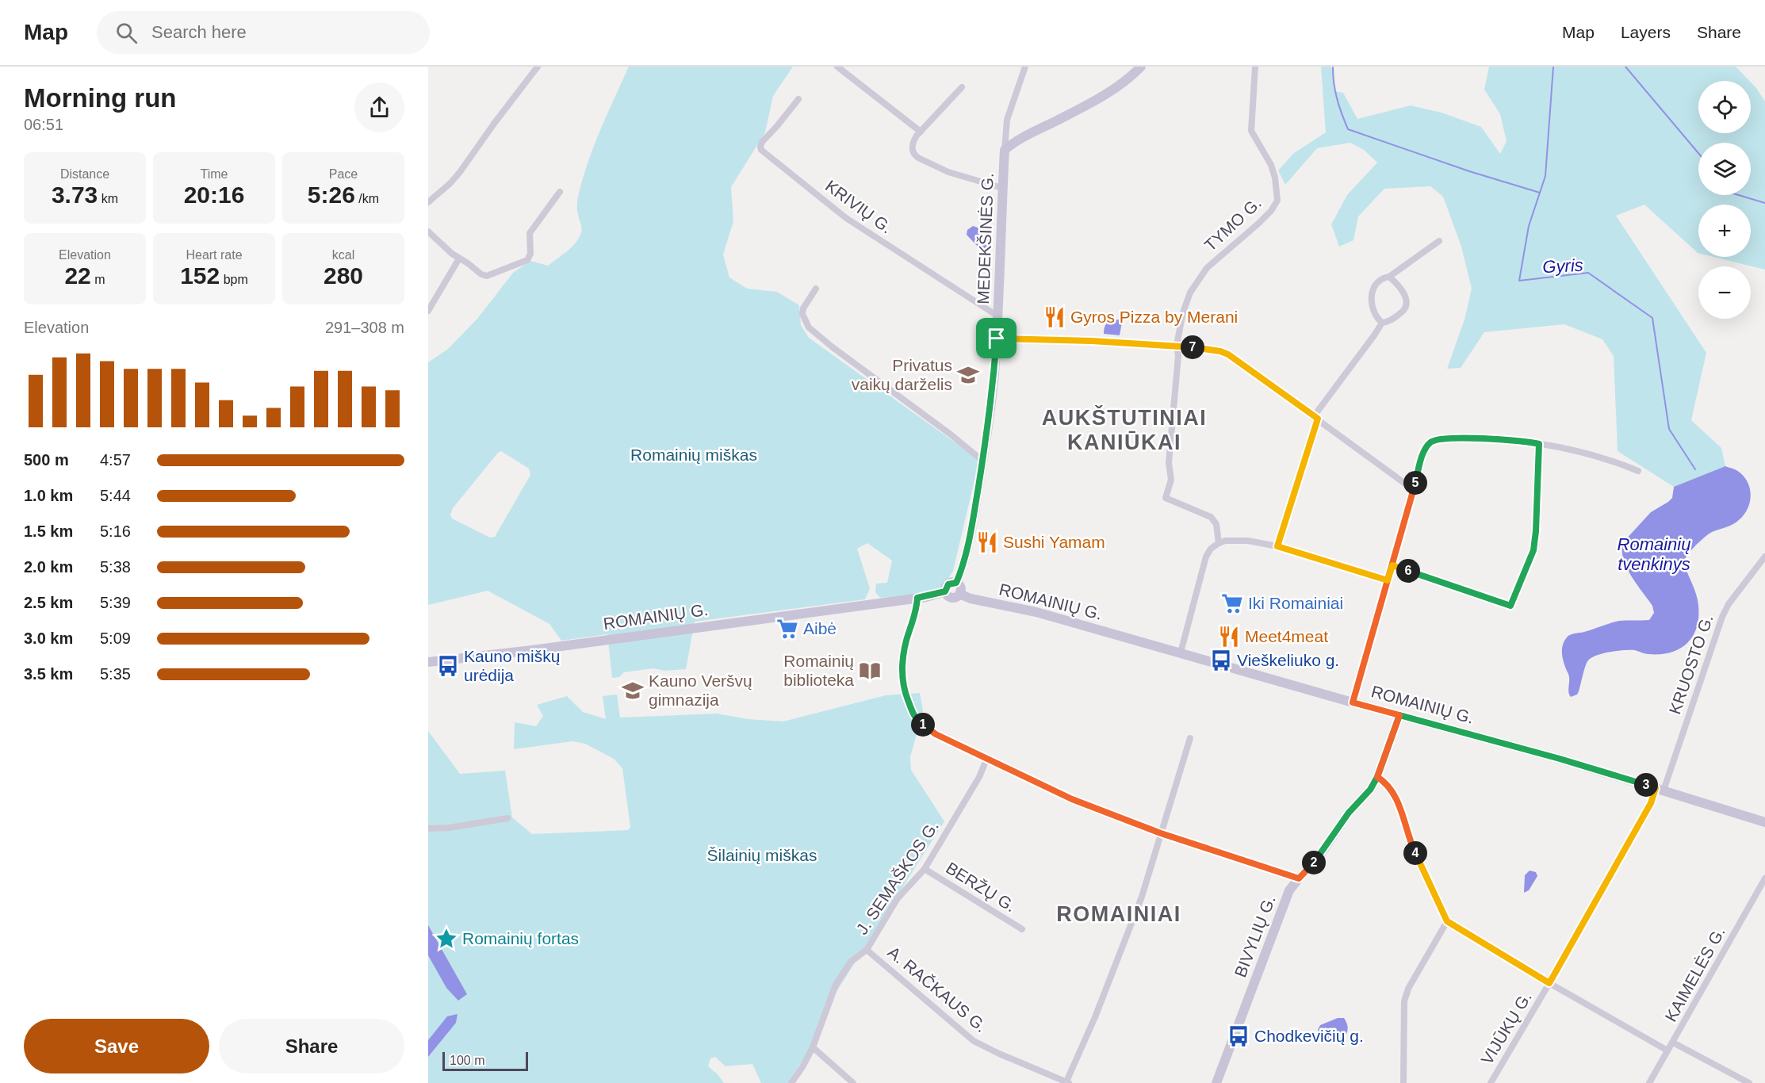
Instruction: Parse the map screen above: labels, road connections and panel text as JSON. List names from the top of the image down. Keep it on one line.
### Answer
{"streets":{"main road":["MEDEKŠINĖS G.","ROMAINIŲ G.","BIVYLIŲ G."],"street":["KRIVIŲ G.","TYMO G.","KRUOSTO G.","J. SEMAŠKOS G.","BERŽŲ G.","KAIMELĖS G.","A. RAČKAUS G.","VIJŪKŲ G."]},"crossings":[["KRIVIŲ G.","MEDEKŠINĖS G."],["MEDEKŠINĖS G.","ROMAINIŲ G."],["ROMAINIŲ G.","KRUOSTO G."],["ROMAINIŲ G.","BIVYLIŲ G."],["ROMAINIŲ G.","VIJŪKŲ G."],["KRUOSTO G.","VIJŪKŲ G."],["J. SEMAŠKOS G.","BERŽŲ G."],["J. SEMAŠKOS G.","A. RAČKAUS G."]],"districts":["AUKŠTUTINIAI KANIŪKAI","ROMAINIAI"],"water":["Gyris","Romainių tvenkinys"],"parks":["Romainių miškas","Šilainių miškas"],"places":{"restaurant":["Gyros Pizza by Merani","Sushi Yamam","Meet4meat"],"school or university":["Privatus vaikų darželis","Kauno Veršvų gimnazija"],"supermarket":["Iki Romainiai","Aibė"],"bus stop":["Vieškeliuko g.","Kauno miškų urėdija","Chodkevičių g."],"library":["Romainių biblioteka"],"place":["Romainių fortas"]},"scale_bar":"100 m","page":{"header":"Map","search":"Search here","nav":["Map","Layers","Share"],"heading":["Morning run","06:51"],"map_buttons":["+","−"],"stats":[["Distance","3.73 km"],["Time","20:16"],["Pace","5:26 /km"],["Elevation","22 m"],["Heart rate","152 bpm"],["kcal","280"]],"chart":["Elevation","291–308 m"],"pins":["7","5","6","1","3","4","2"],"list":[{"name":"500 m","note":"4:57"},{"name":"1.0 km","note":"5:44"},{"name":"1.5 km","note":"5:16"},{"name":"2.0 km","note":"5:38"},{"name":"2.5 km","note":"5:39"},{"name":"3.0 km","note":"5:09"},{"name":"3.5 km","note":"5:35"}],"buttons":["Save","Share"],"scale":"100 m"}}
